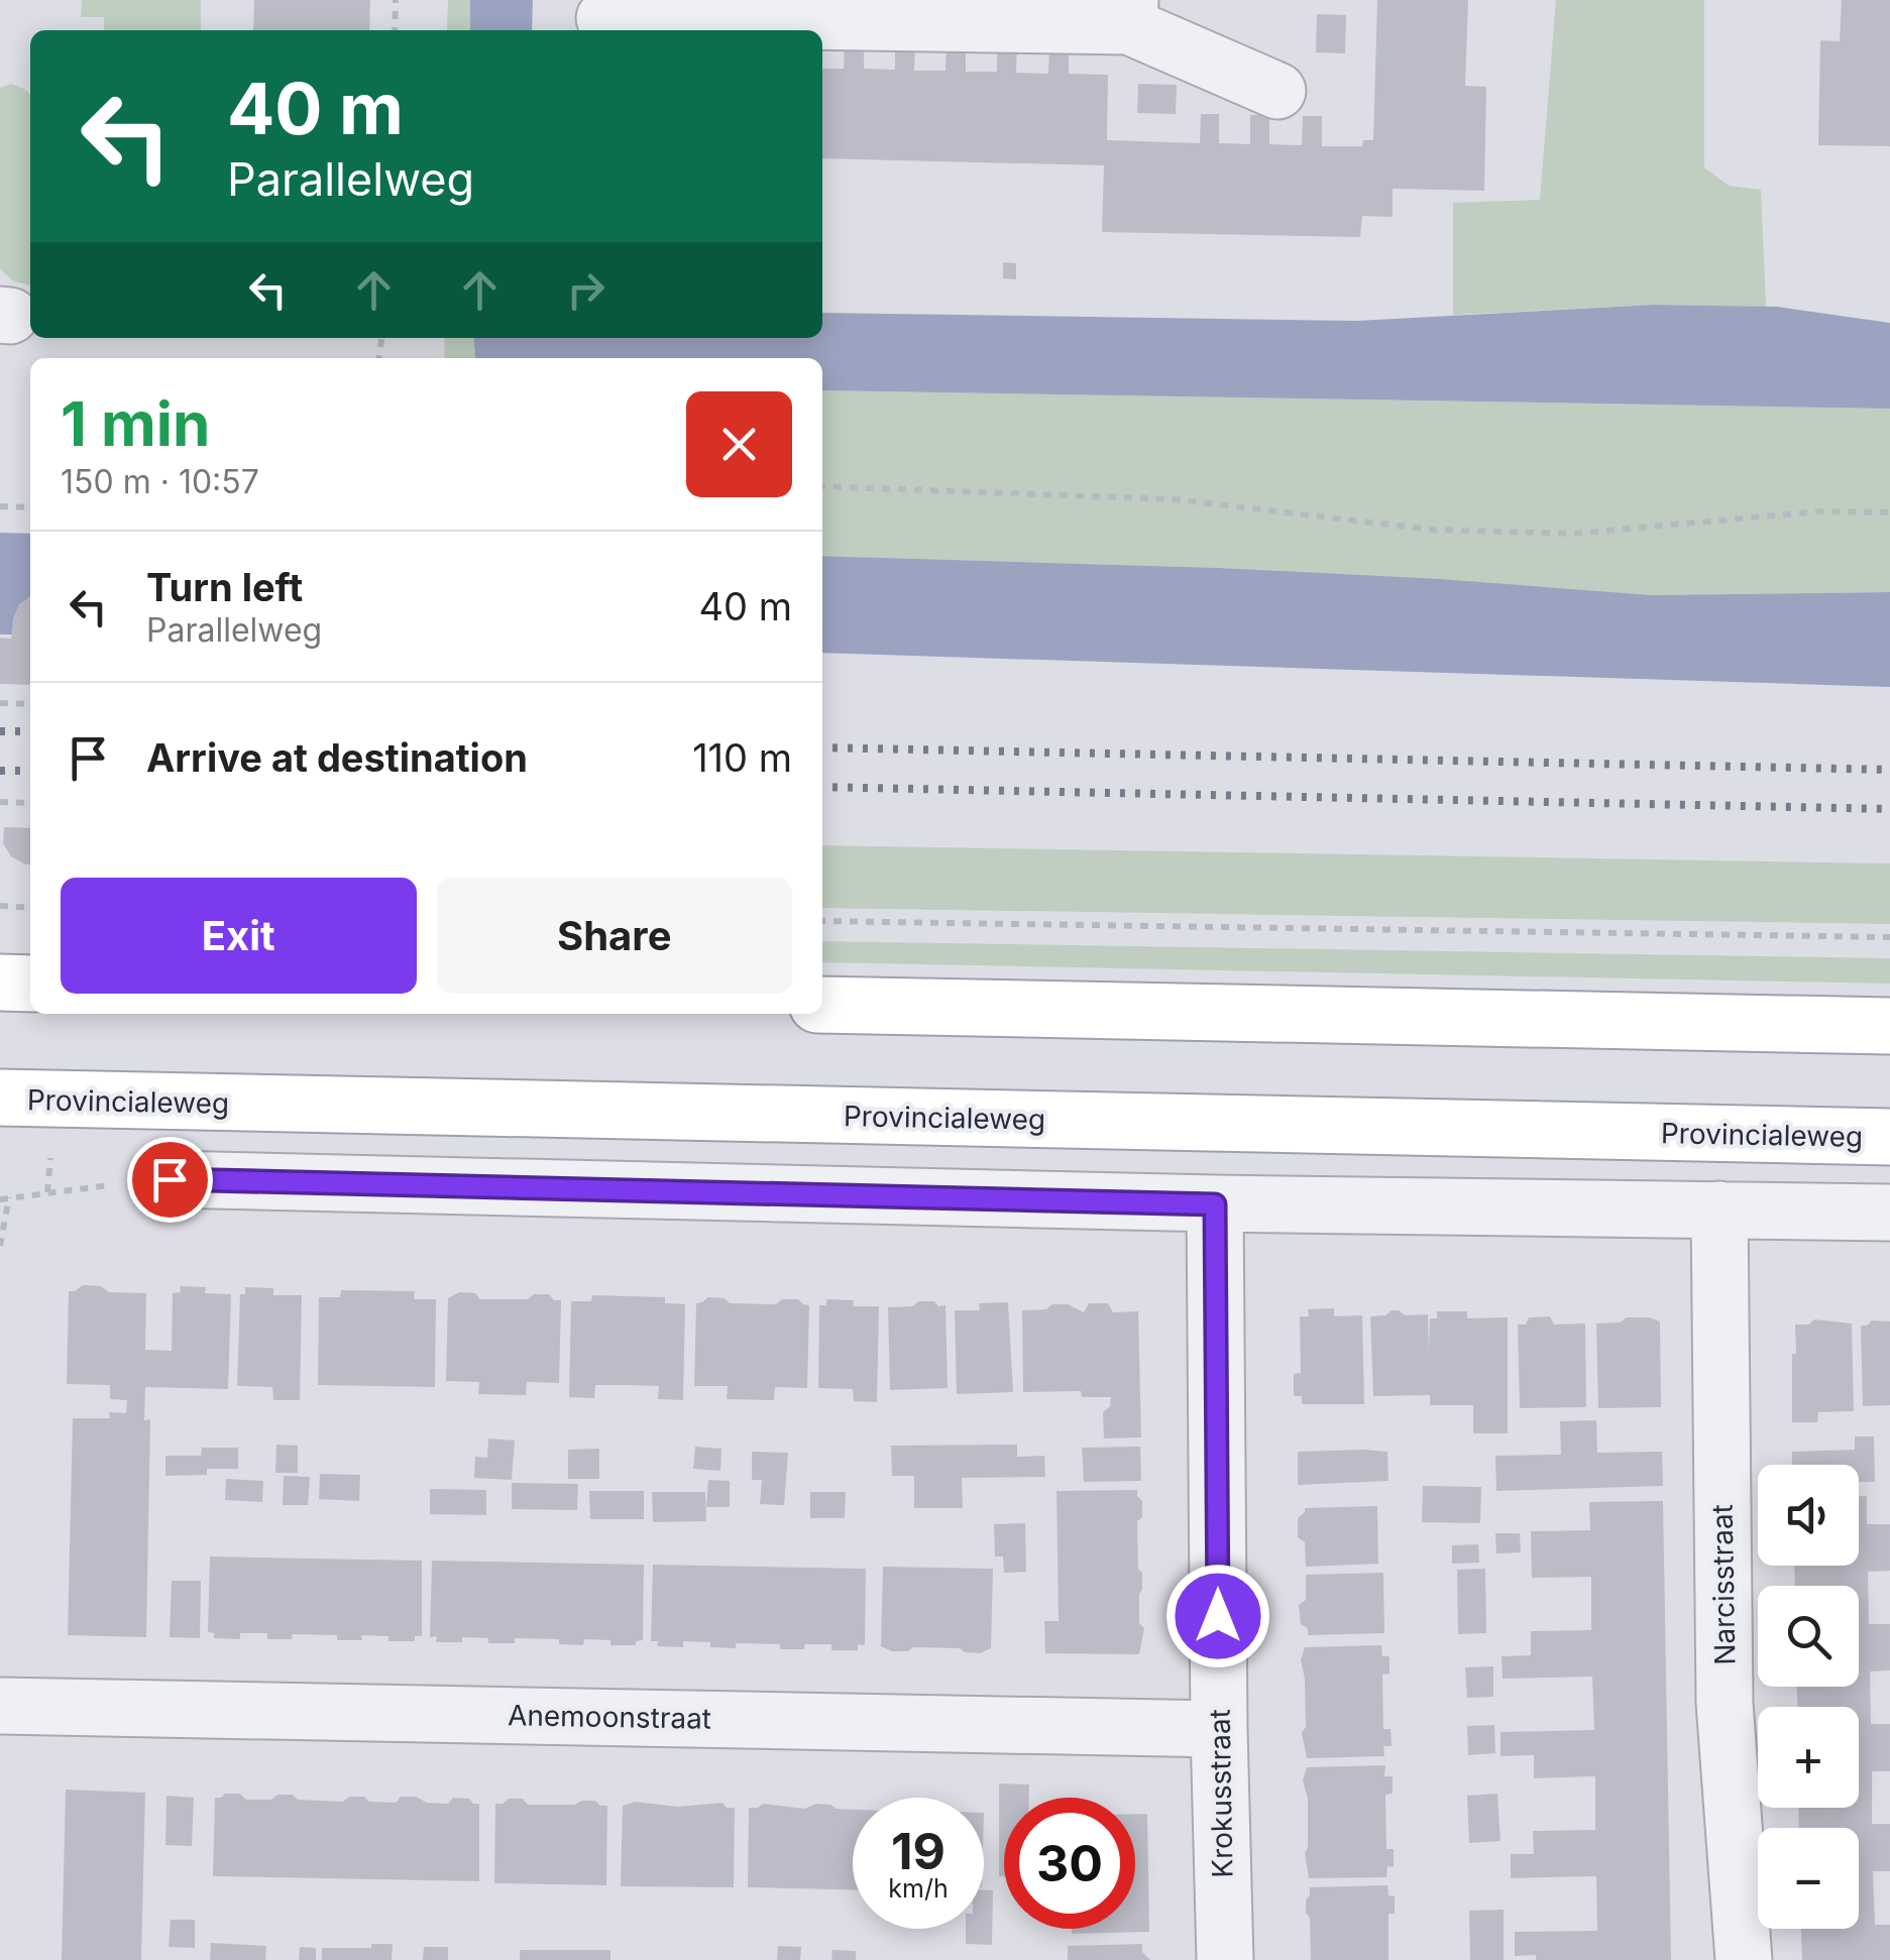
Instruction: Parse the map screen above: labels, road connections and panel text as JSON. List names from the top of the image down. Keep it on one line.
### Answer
{"streets":{"main road":["Provincialeweg"],"street":["Narcisstraat","Anemoonstraat","Krokusstraat"]},"crossings":[["Anemoonstraat","Krokusstraat"]],"page":{"turn":["40 m","Parallelweg"],"heading":["1 min","150 m · 10:57"],"list":[{"name":"Turn left","note":"Parallelweg","value":"40 m"},{"name":"Arrive at destination","value":"110 m"}],"buttons":["Exit","Share"],"map_buttons":["+","−"],"speed":"19 km/h","limit":"30"}}
